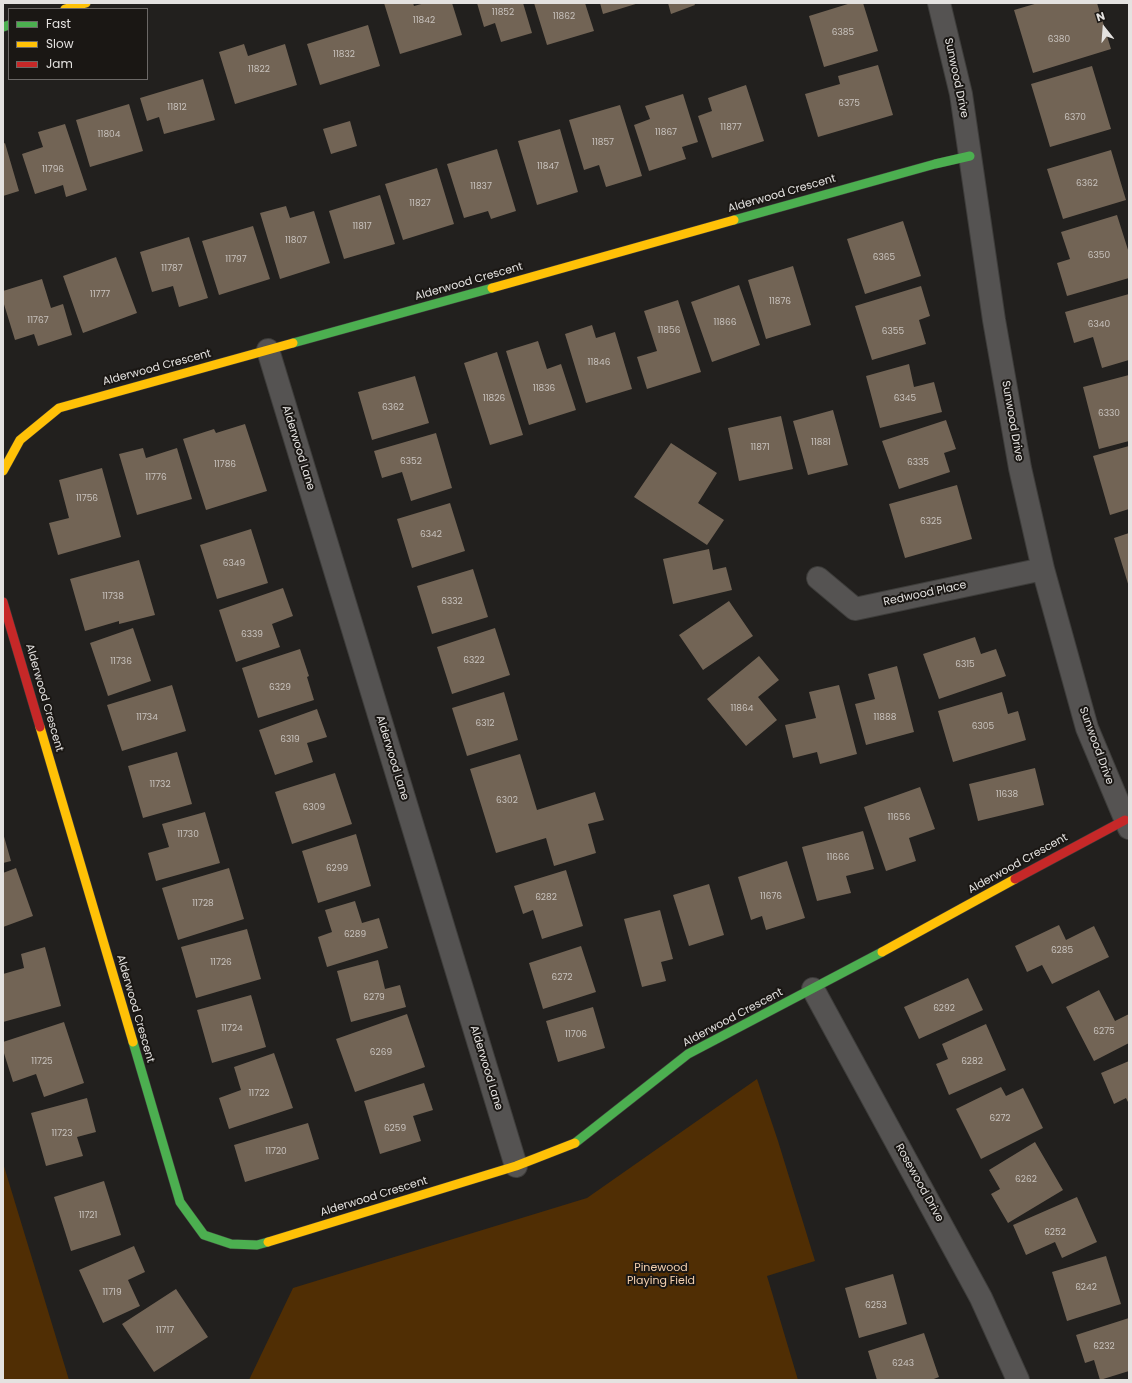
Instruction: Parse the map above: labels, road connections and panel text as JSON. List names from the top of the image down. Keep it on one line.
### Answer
{"streets":{"street":["Sunwood Drive","Alderwood Crescent","Alderwood Lane","Redwood Place","Rosewood Drive"]},"crossings":[["Sunwood Drive","Alderwood Crescent"],["Sunwood Drive","Redwood Place"],["Alderwood Crescent","Alderwood Lane"],["Alderwood Crescent","Rosewood Drive"]],"parks":["Pinewood Playing Field"],"house_numbers":["11852","11862","11842","6385","6380","11832","11822","6375","11812","6370","11877","11867","11804","11857","11847","11796","6362","11837","11827","11817","11807","6350","6365","11797","11787","11777","11876","11767","11866","6340","11856","6355","11846","11836","11826","6345","6362","6330","11881","11871","6352","6335","11786","11776","11756","6325","6342","6349","11738","6332","6339","6322","11736","6315","6329","11864","11734","11888","6312","6305","6319","11732","11638","6302","6309","11656","11730","11666","6299","11676","6282","11728","6289","6285","11726","6272","6279","6292","11724","6275","11706","6269","11725","6282","11722","6272","6259","11723","11720","6262","11721","6252","6242","11719","6253","11717","6232","6243"],"legend":["Fast","Slow","Jam"],"north":"top"}
